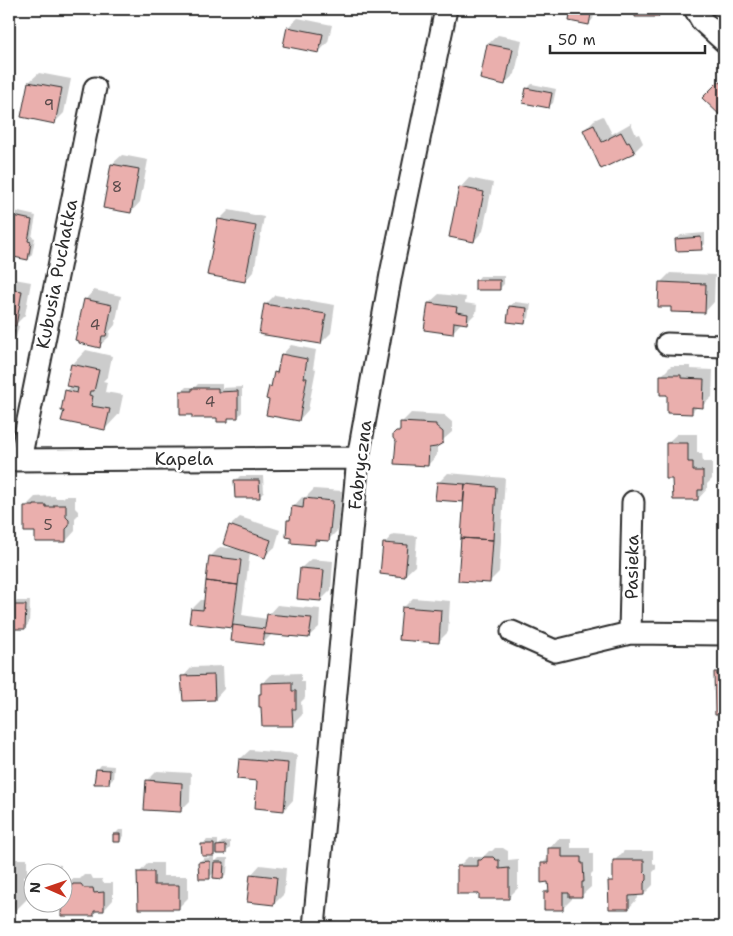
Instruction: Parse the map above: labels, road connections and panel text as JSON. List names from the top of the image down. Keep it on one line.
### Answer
{"streets":{"street":["Kubusia Puchatka","Kapela","Fabryczna","Pasieka"]},"crossings":[["Kubusia Puchatka","Kapela"],["Kapela","Fabryczna"]],"house_numbers":["9","8","4","4","5"],"scale_bar":"50 m","north":"left"}
